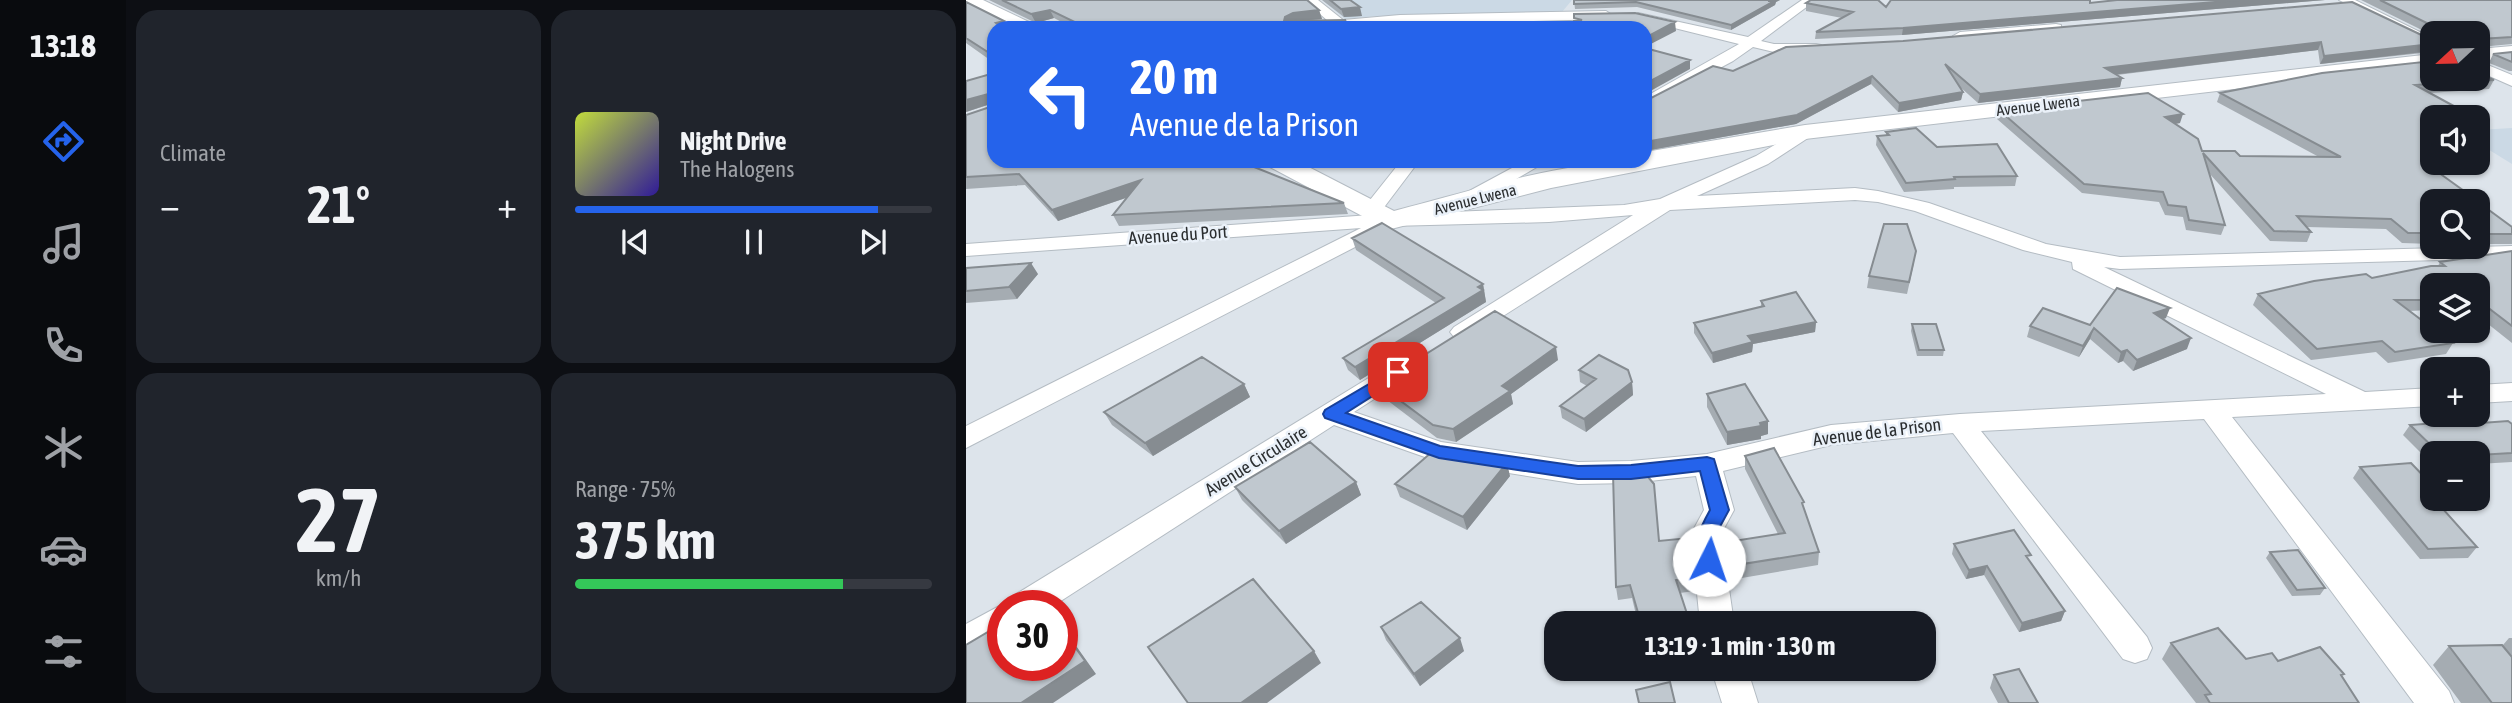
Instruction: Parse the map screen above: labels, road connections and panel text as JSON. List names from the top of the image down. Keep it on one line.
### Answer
{"streets":{"main road":["Avenue Lwena"],"street":["Avenue du Port","Avenue de la Prison","Avenue Circulaire"]},"crossings":[["Avenue Lwena","Avenue du Port"],["Avenue de la Prison","Avenue Circulaire"]],"north":"left","page":{"tabs":"13:18","tile":["Climate",["27","km/h"],["Range · 75%","375 km"]],"map_buttons":["+","−"],"turn":["20 m","Avenue de la Prison"],"song":["Night Drive","The Halogens"],"heat":["−","21°","+"],"limit":"30","trip":"13:19 · 1 min · 130 m"}}
